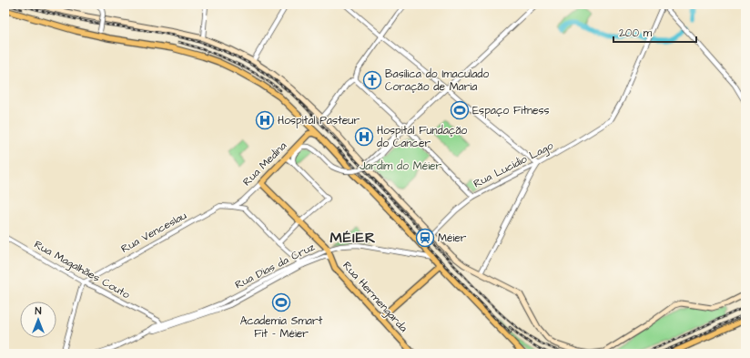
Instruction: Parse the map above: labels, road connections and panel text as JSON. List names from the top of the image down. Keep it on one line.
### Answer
{"streets":{"main road":["Rua Medina","Rua Hermengarda"],"street":["Rua Lucídio Lago","Rua Venceslau","Rua Dias da Cruz","Rua Magalhães Couto"]},"crossings":[["Rua Medina","Rua Venceslau"],["Rua Venceslau","Rua Magalhães Couto"],["Rua Dias da Cruz","Rua Magalhães Couto"],["Rua Dias da Cruz","Rua Hermengarda"]],"districts":["MÉIER"],"parks":["Jardim do Méier"],"places":{"church":["Basílica do Imaculado Coração de Maria"],"sports":["Espaço Fitness","Academia Smart Fit - Méier"],"hospital":["Hospital Pasteur","Hospital Fundação do Cancer"],"station":["Méier"]},"scale_bar":"200 m","north":"top"}
